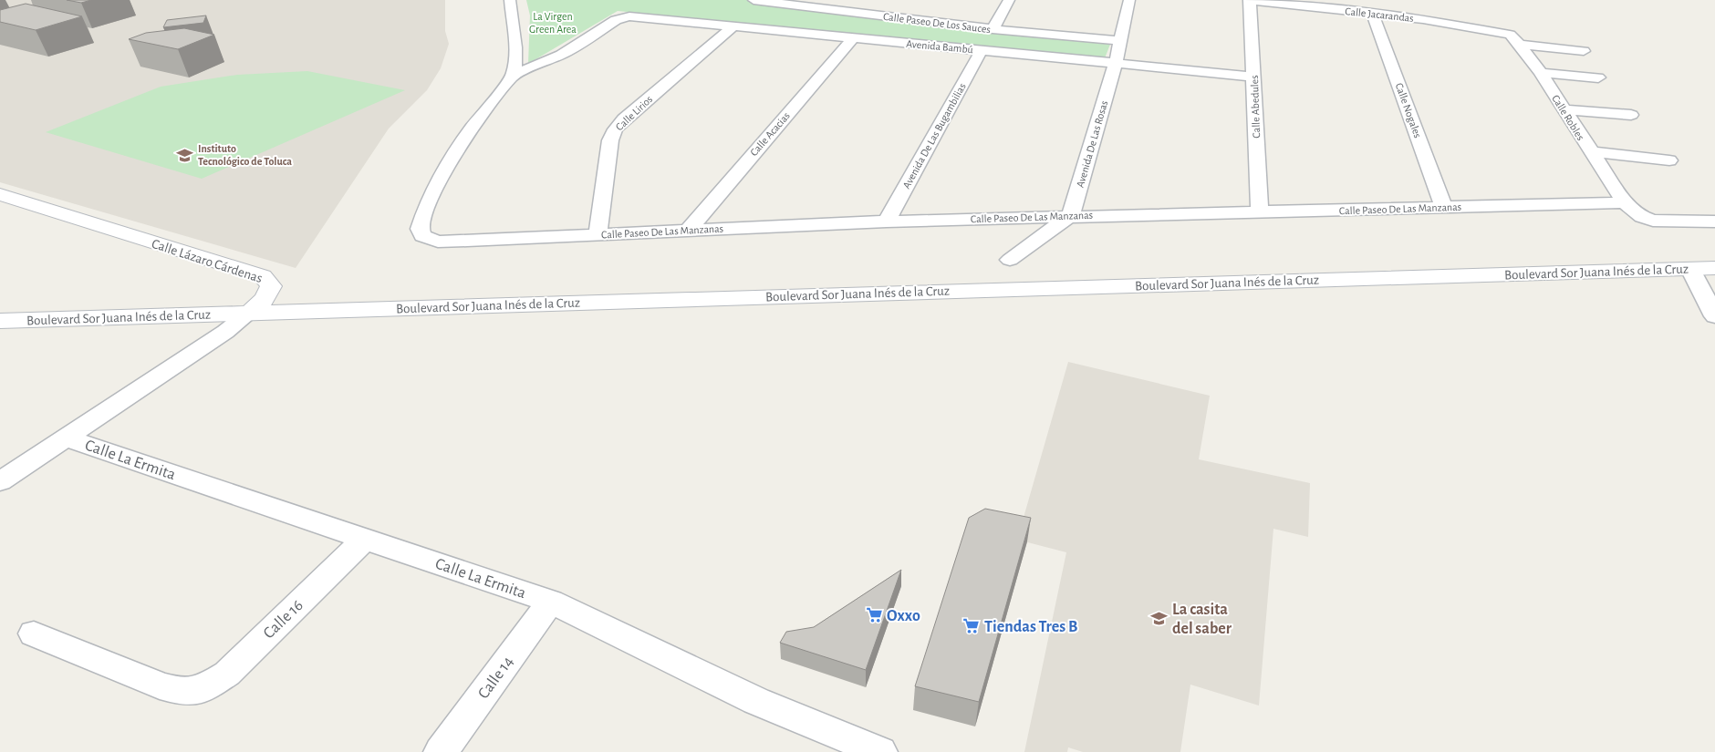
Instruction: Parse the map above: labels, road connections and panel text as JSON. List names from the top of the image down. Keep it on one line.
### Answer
{"streets":{"main road":["Calle Lázaro Cárdenas","Boulevard Sor Juana Inés de la Cruz"],"street":["Calle Jacarandas","Calle Paseo De Los Sauces","Avenida Bambú","Calle Abedules","Calle Nogales","Calle Lirios","Calle Robles","Calle Acacias","Avenida De Las Bugambilias","Avenida De Las Rosas","Calle Paseo De Las Manzanas","Calle La Ermita","Calle 16","Calle 14"]},"crossings":[["Calle Jacarandas","Calle Abedules"],["Calle Jacarandas","Calle Nogales"],["Calle Jacarandas","Calle Robles"],["Calle Paseo De Los Sauces","Avenida De Las Rosas"],["Avenida Bambú","Calle Abedules"],["Avenida Bambú","Calle Lirios"],["Avenida Bambú","Calle Acacias"],["Avenida Bambú","Avenida De Las Bugambilias"],["Avenida Bambú","Avenida De Las Rosas"],["Avenida Bambú","Calle Paseo De Las Manzanas"],["Calle Abedules","Calle Paseo De Las Manzanas"],["Calle Nogales","Calle Paseo De Las Manzanas"],["Calle Lirios","Calle Paseo De Las Manzanas"],["Calle Robles","Calle Paseo De Las Manzanas"],["Calle Acacias","Calle Paseo De Las Manzanas"],["Avenida De Las Bugambilias","Calle Paseo De Las Manzanas"],["Avenida De Las Rosas","Calle Paseo De Las Manzanas"],["Calle Lázaro Cárdenas","Boulevard Sor Juana Inés de la Cruz"],["Calle La Ermita","Calle 16"],["Calle La Ermita","Calle 14"]],"parks":["La Virgen Green Area"],"places":{"school or university":["Instituto Tecnológico de Toluca","La casita del saber"],"supermarket":["Oxxo","Tiendas Tres B"]}}
